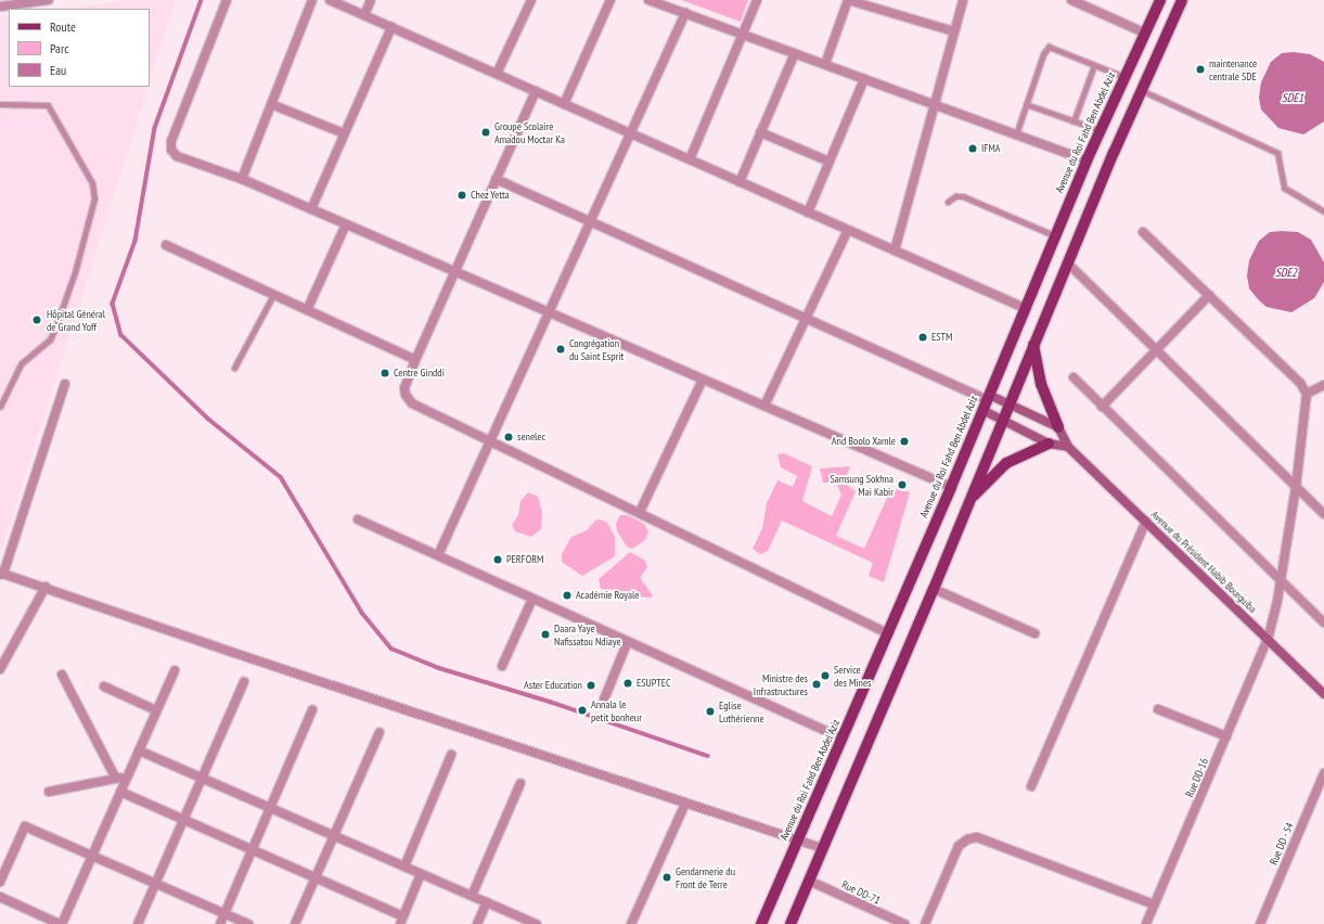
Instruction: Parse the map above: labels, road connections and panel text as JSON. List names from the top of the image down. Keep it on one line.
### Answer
{"streets":{"main road":["Avenue du Roi Fahd Ben Abdel Aziz","Avenue du Président Habib Bourguiba"],"street":["Rue DD-16","Rue DD - 54","Rue DD-71"]},"crossings":[["Avenue du Président Habib Bourguiba","Rue DD-16"]],"water":["SDE1","SDE2"],"places":["maintenance centrale SDE","Groupe Scolaire Amadou Moctar Ka","IFMA","Chez Yetta","Hôpital Général de Grand Yoff","ESTM","Congrégation du Saint Esprit","Centre Ginddi","senelec","And Boolo Xamle","Samsung Sokhna Mai Kabir","PERFORM","Académie Royale","Daara Yaye Nafissatou Ndiaye","Service des Mines","ESUPTEC","Ministre des Infrastructures","Aster Education","Annala le petit bonheur","Eglise Luthérienne","Gendarmerie du Front de Terre"],"legend":["Route","Parc","Eau"]}
